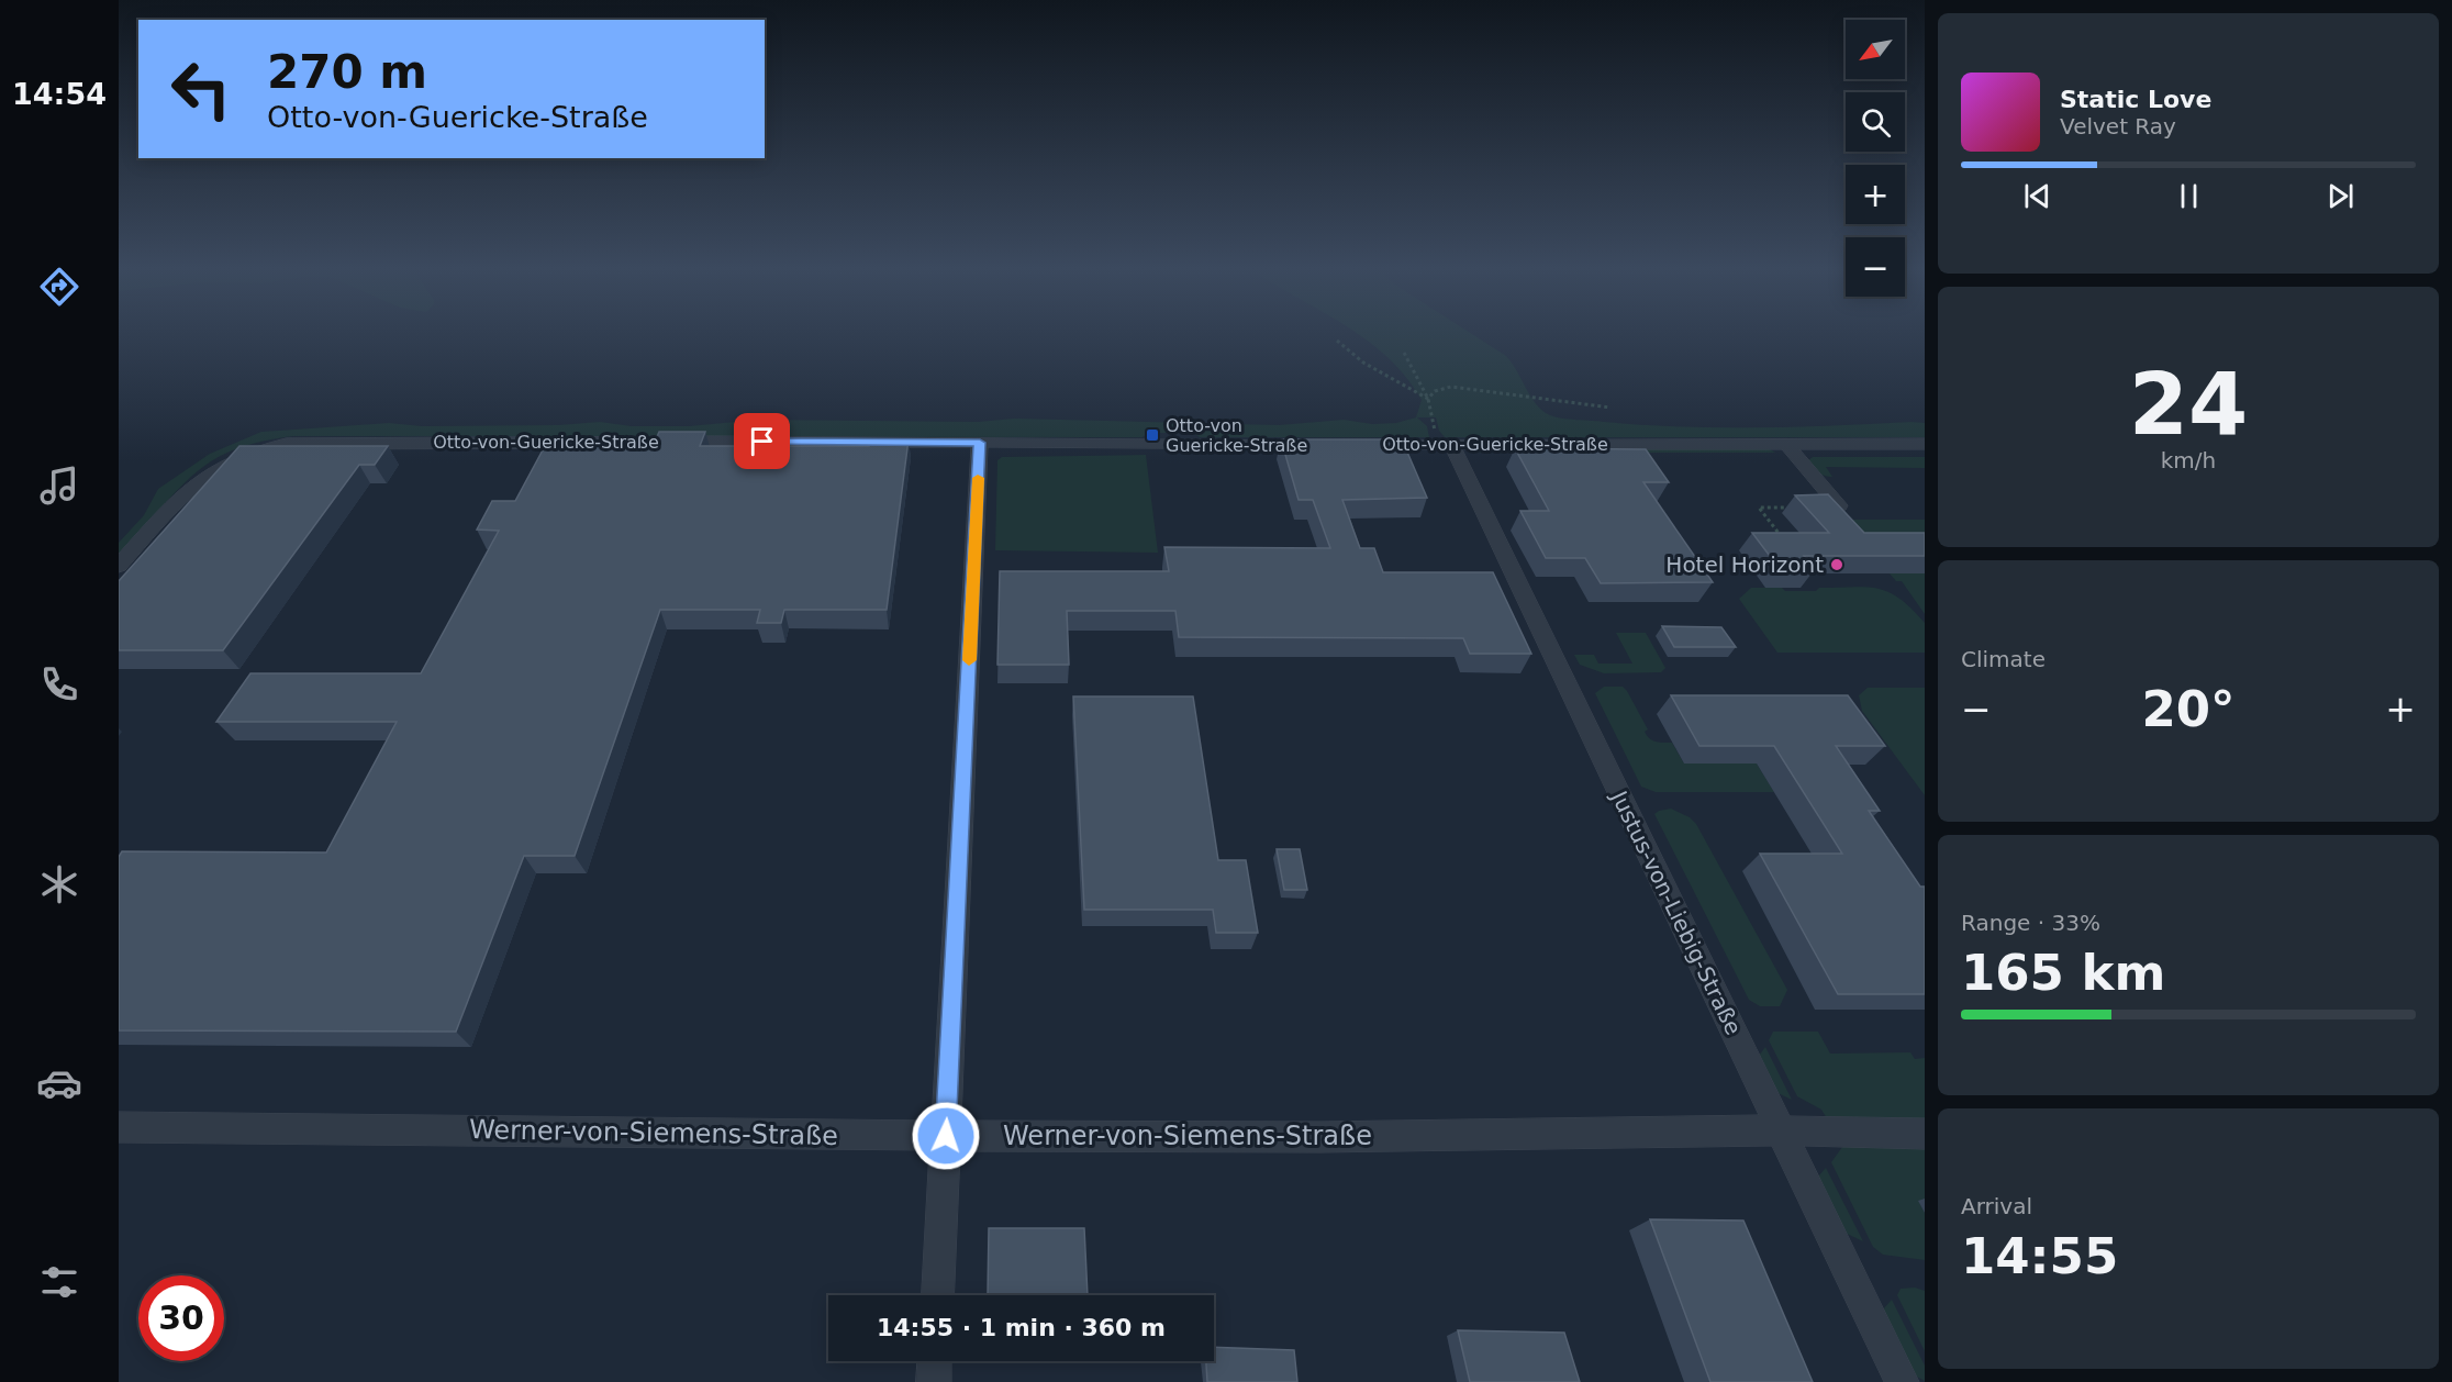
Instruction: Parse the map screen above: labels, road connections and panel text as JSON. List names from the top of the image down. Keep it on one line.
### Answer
{"streets":{"street":["Otto-von-Guericke-Straße","Justus-von-Liebig-Straße","Werner-von-Siemens-Straße"]},"crossings":[["Otto-von-Guericke-Straße","Justus-von-Liebig-Straße"],["Justus-von-Liebig-Straße","Werner-von-Siemens-Straße"]],"places":{"transit":["Otto-von Guericke-Straße"],"other":["Hotel Horizont"]},"north":"bottom left","page":{"tabs":"14:54","map_buttons":["+","−"],"turn":["270 m","Otto-von-Guericke-Straße"],"song":["Static Love","Velvet Ray"],"tile":[["24","km/h"],"Climate",["Range · 33%","165 km"],["Arrival","14:55"]],"heat":["−","20°","+"],"limit":"30","trip":"14:55 · 1 min · 360 m"}}
